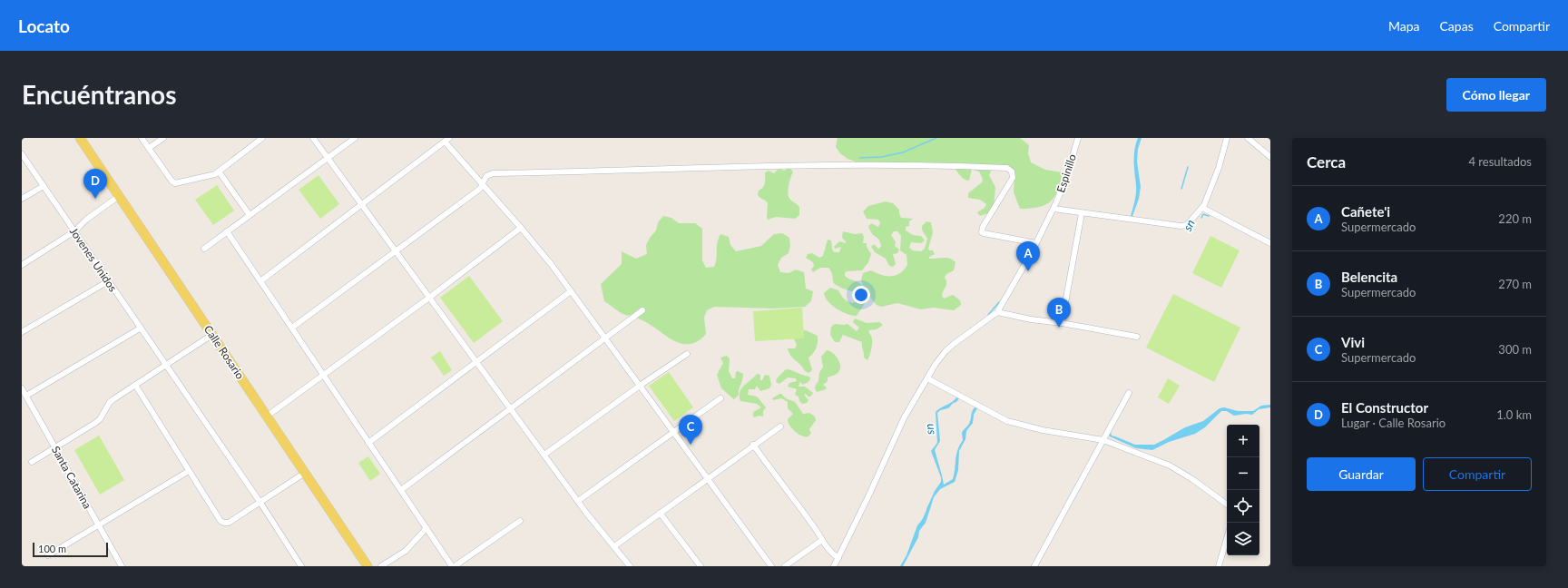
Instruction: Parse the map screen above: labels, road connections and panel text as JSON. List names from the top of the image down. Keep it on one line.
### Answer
{"streets":{"main road":["Calle Rosario"],"street":["Espinillo","Jovenes Unidos","Santa Catarina"]},"water":["sn"],"scale_bar":"100 m","page":{"header":"Locato","nav":["Mapa","Capas","Compartir"],"buttons":["Cómo llegar",["Guardar","Compartir"]],"title":"Encuéntranos","heading":["Cerca","4 resultados"],"pins":["D","A","B","C"],"list":[{"mark":"A","name":"Cañete'i","note":"Supermercado","value":"220 m"},{"mark":"B","name":"Belencita","note":"Supermercado","value":"270 m"},{"mark":"C","name":"Vivi","note":"Supermercado","value":"300 m"},{"mark":"D","name":"El Constructor","note":"Lugar · Calle Rosario","value":"1.0 km"}],"map_buttons":["+","−"],"scale":"100 m"}}
